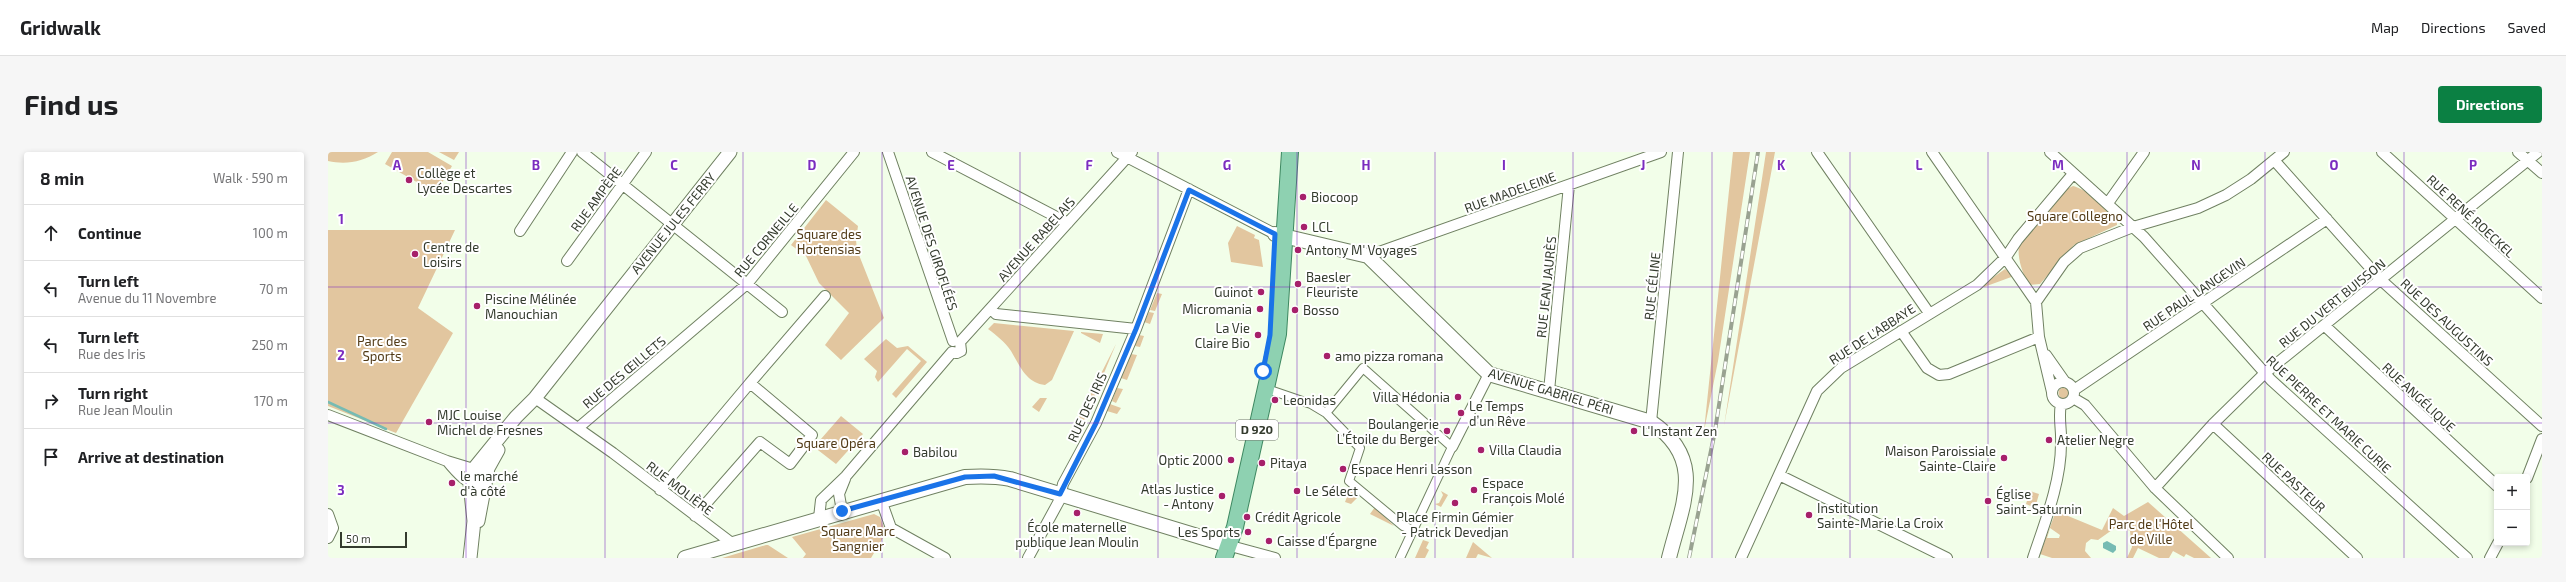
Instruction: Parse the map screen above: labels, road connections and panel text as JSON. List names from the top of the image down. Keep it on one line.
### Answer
{"streets":{"main road":["AVENUE GABRIEL PÉRI","D 920"],"street":["RUE MADELEINE","RUE AMPÈRE","RUE RENÉ ROECKEL","AVENUE JULES FERRY","AVENUE RABELAIS","RUE CORNEILLE","AVENUE DES GIROFLÉES","RUE CÉLINE","RUE JEAN JAURÈS","RUE PAUL LANGEVIN","RUE DU VERT BUISSON","RUE DES AUGUSTINS","RUE DE L'ABBAYE","RUE DES ŒILLETS","RUE ANGÉLIQUE","RUE DES IRIS","RUE PIERRE ET MARIE CURIE","RUE PASTEUR","RUE MOLIÈRE"]},"crossings":[["RUE MADELEINE","RUE JEAN JAURÈS"],["RUE MADELEINE","AVENUE GABRIEL PÉRI"],["RUE RENÉ ROECKEL","RUE DU VERT BUISSON"],["AVENUE JULES FERRY","RUE MOLIÈRE"],["AVENUE RABELAIS","AVENUE DES GIROFLÉES"],["RUE CORNEILLE","RUE DES ŒILLETS"],["RUE CÉLINE","AVENUE GABRIEL PÉRI"],["RUE JEAN JAURÈS","AVENUE GABRIEL PÉRI"],["RUE PAUL LANGEVIN","RUE DES AUGUSTINS"],["RUE PAUL LANGEVIN","RUE PIERRE ET MARIE CURIE"],["RUE DU VERT BUISSON","RUE DES AUGUSTINS"],["RUE DU VERT BUISSON","RUE ANGÉLIQUE"],["RUE DU VERT BUISSON","RUE PIERRE ET MARIE CURIE"],["RUE DU VERT BUISSON","RUE PASTEUR"],["RUE DE L'ABBAYE","RUE PIERRE ET MARIE CURIE"],["RUE DES ŒILLETS","RUE MOLIÈRE"]],"parks":["Square Collegno","Square des Hortensias","Parc des Sports","Square Opéra","Parc de l'Hôtel de Ville","Square Marc Sangnier"],"places":["Collège et Lycée Descartes","Biocoop","LCL","Antony M' Voyages","Centre de Loisirs","Baesler Fleuriste","Guinot","Piscine Mélinée Manouchian","Micromania","Bosso","La Vie Claire Bio","amo pizza romana","Villa Hédonia","Leonidas","Le Temps d’un Rêve","MJC Louise Michel de Fresnes","Boulangerie L’Étoile du Berger","L'Instant Zen","Atelier Negre","Villa Claudia","Babilou","Maison Paroissiale Sainte-Claire","Optic 2000","Pitaya","Espace Henri Lasson","le marché d'à côté","Espace François Molé","Le Sélect","Atlas Justice - Antony","Église Saint-Saturnin","Place Firmin Gémier - Patrick Devedjan","École maternelle publique Jean Moulin","Institution Sainte-Marie La Croix","Crédit Agricole","Les Sports","Caisse d'Épargne"],"scale_bar":"50 m","page":{"header":"Gridwalk","nav":["Map","Directions","Saved"],"buttons":"Directions","title":"Find us","heading":["8 min","Walk · 590 m"],"list":[["Continue","100 m"],["Turn left","Avenue du 11 Novembre","70 m"],["Turn left","Rue des Iris","250 m"],["Turn right","Rue Jean Moulin","170 m"],"Arrive at destination"],"map_buttons":["+","−"],"scale":"50 m"},"grid":{"columns":["A","B","C","D","E","F","G","H","I","J","K","L","M","N","O","P"],"rows":["1","2","3"]}}
